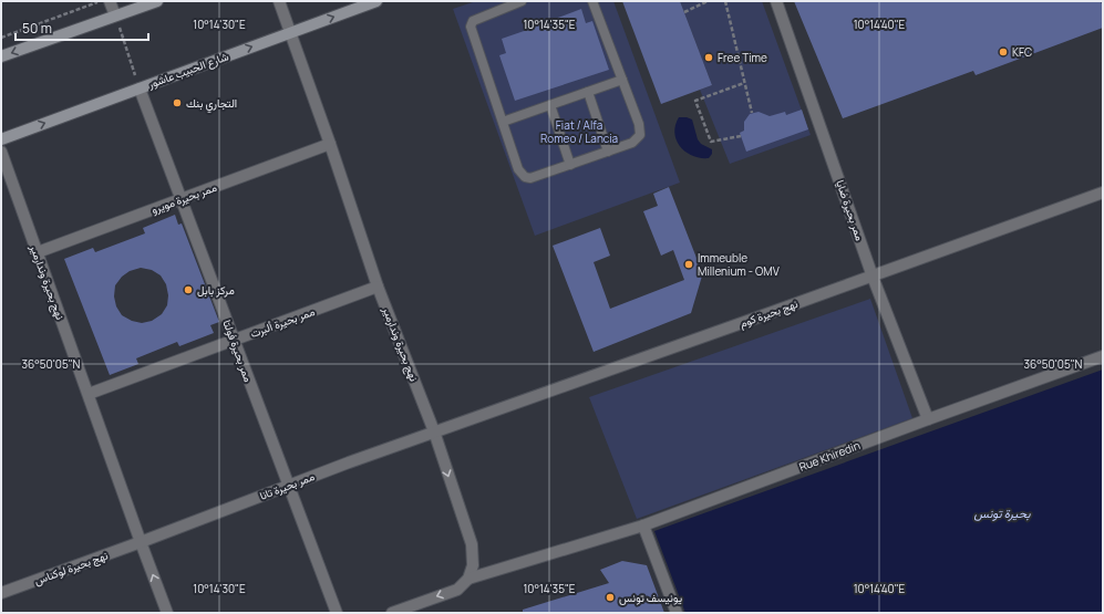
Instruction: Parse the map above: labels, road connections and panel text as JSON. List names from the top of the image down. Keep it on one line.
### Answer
{"streets":{"main road":["شارع الحبيب عاشور"],"street":["ممر بحيرة مويرو","ممر بحيرة ضايا","نهج بحيرة وندارمير","نهج بحيرة كوم","ممر بحيرة ألبرت","ممر بحيرة فولتا","Rue Khiredin","ممر بحيرة تانا","نهج بحيرة لوكناس"]},"crossings":[["شارع الحبيب عاشور","نهج بحيرة وندارمير"],["شارع الحبيب عاشور","ممر بحيرة فولتا"],["ممر بحيرة مويرو","نهج بحيرة وندارمير"],["ممر بحيرة مويرو","ممر بحيرة فولتا"],["ممر بحيرة ضايا","نهج بحيرة كوم"],["ممر بحيرة ضايا","Rue Khiredin"],["نهج بحيرة وندارمير","نهج بحيرة كوم"],["نهج بحيرة وندارمير","ممر بحيرة ألبرت"],["نهج بحيرة وندارمير","Rue Khiredin"],["نهج بحيرة وندارمير","ممر بحيرة تانا"],["نهج بحيرة وندارمير","نهج بحيرة لوكناس"],["نهج بحيرة كوم","ممر بحيرة تانا"],["ممر بحيرة ألبرت","ممر بحيرة فولتا"],["ممر بحيرة فولتا","ممر بحيرة تانا"],["ممر بحيرة تانا","نهج بحيرة لوكناس"]],"water":["بحيرة تونس"],"parks":["Fiat / Alfa Romeo / Lancia"],"places":["KFC","Free Time","التجاري بنك","Immeuble Millenium - OMV","مركز بابل","يونيسف تونس"],"scale_bar":"50 m","coordinates":["10°14'30\"E","10°14'35\"E","10°14'40\"E","36°50'05\"N"]}
